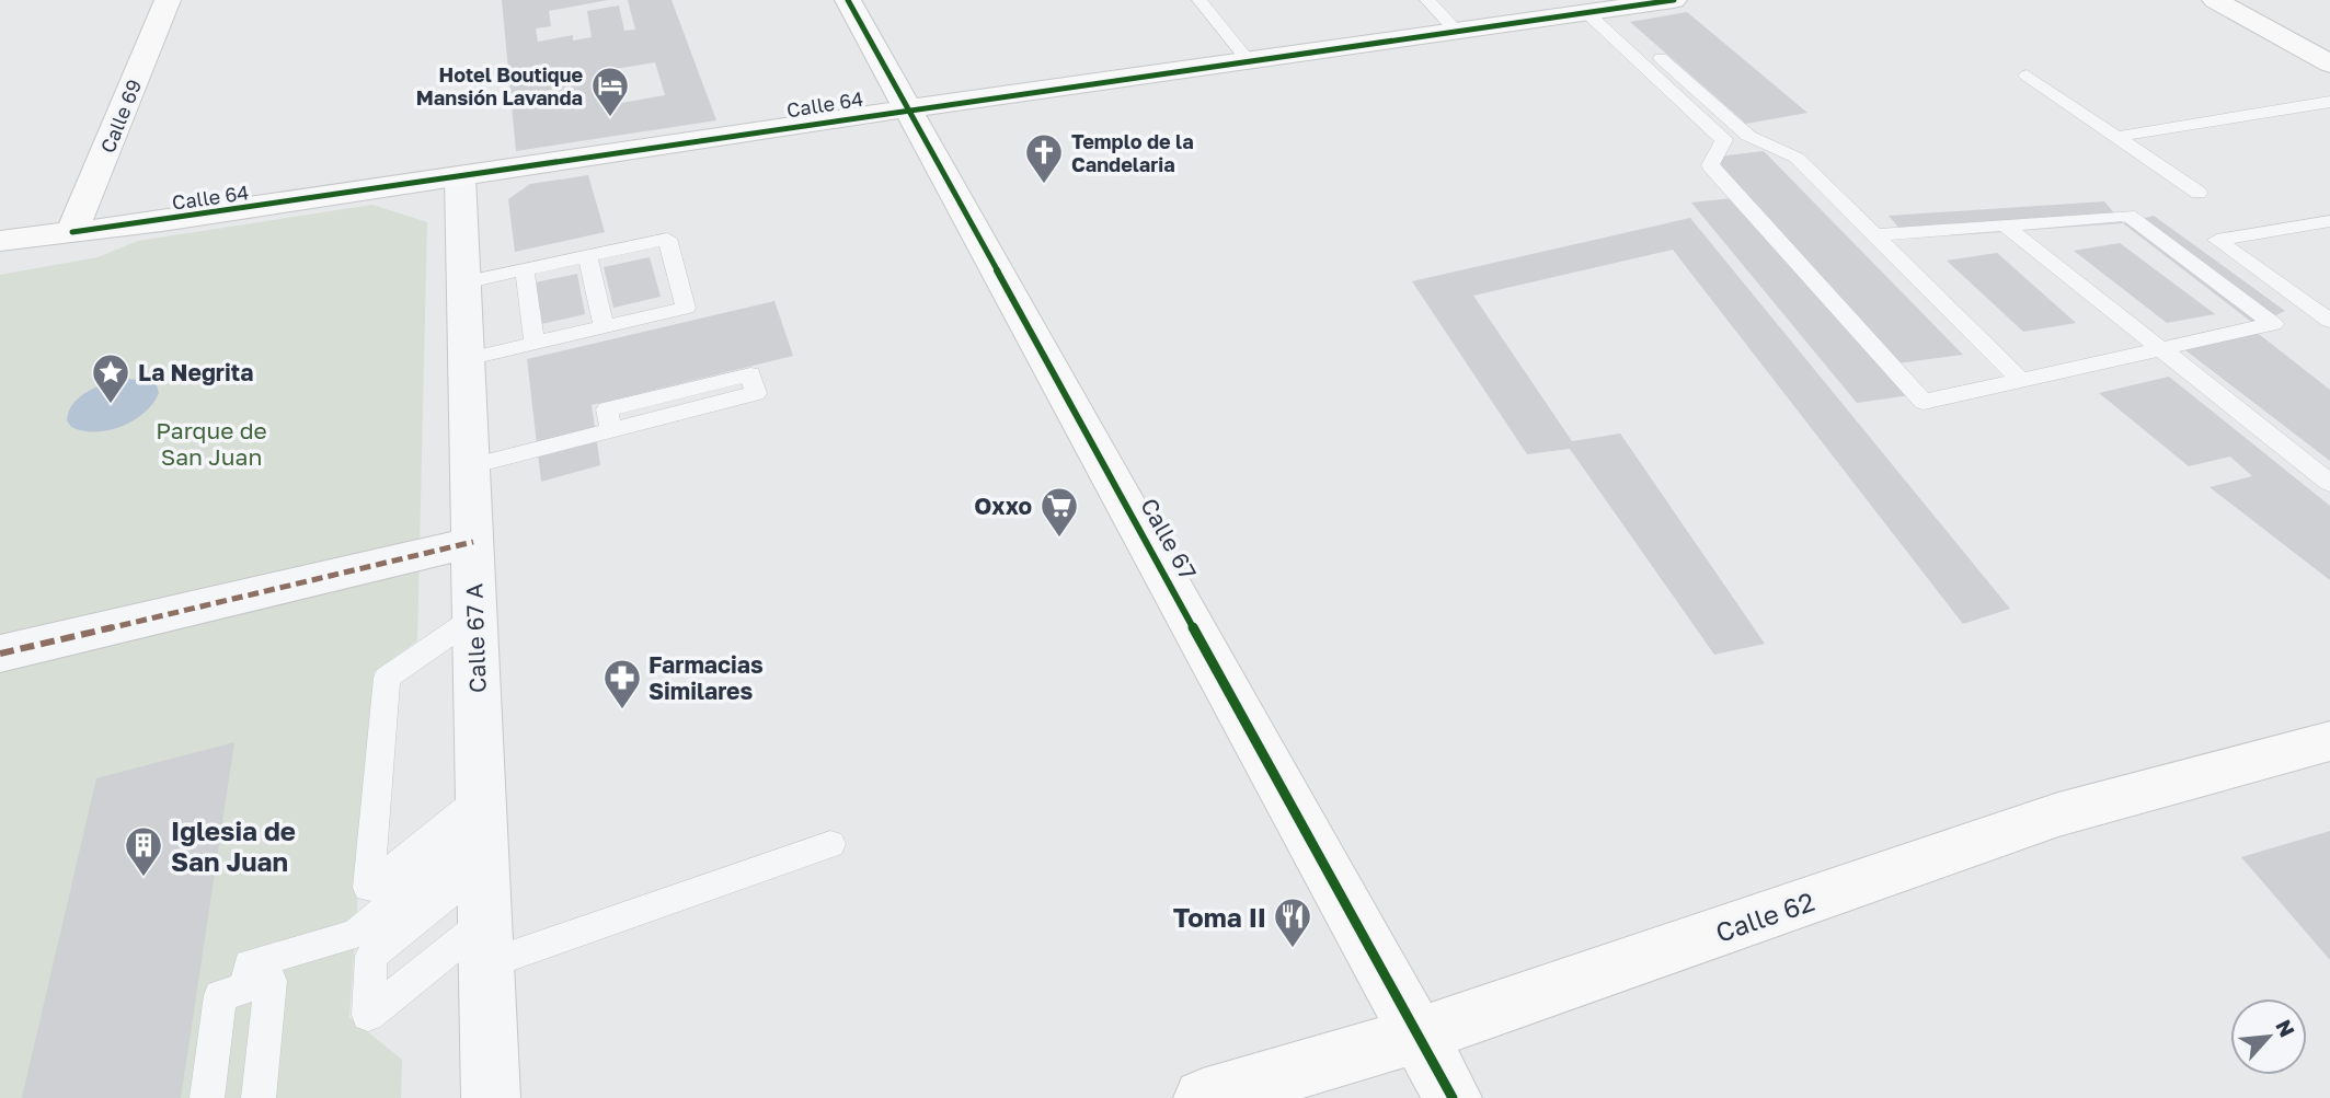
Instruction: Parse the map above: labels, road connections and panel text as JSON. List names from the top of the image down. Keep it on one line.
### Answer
{"streets":{"street":["Calle 64","Calle 69","Calle 67","Calle 67 A","Calle 62"]},"crossings":[["Calle 64","Calle 69"],["Calle 64","Calle 67"],["Calle 64","Calle 67 A"],["Calle 67","Calle 62"]],"parks":["Parque de San Juan"],"places":{"hotel":["Hotel Boutique Mansión Lavanda"],"church":["Templo de la Candelaria"],"place":["La Negrita"],"supermarket":["Oxxo"],"pharmacy":["Farmacias Similares"],"building":["Iglesia de San Juan"],"restaurant":["Toma II"]},"north":"top right"}
